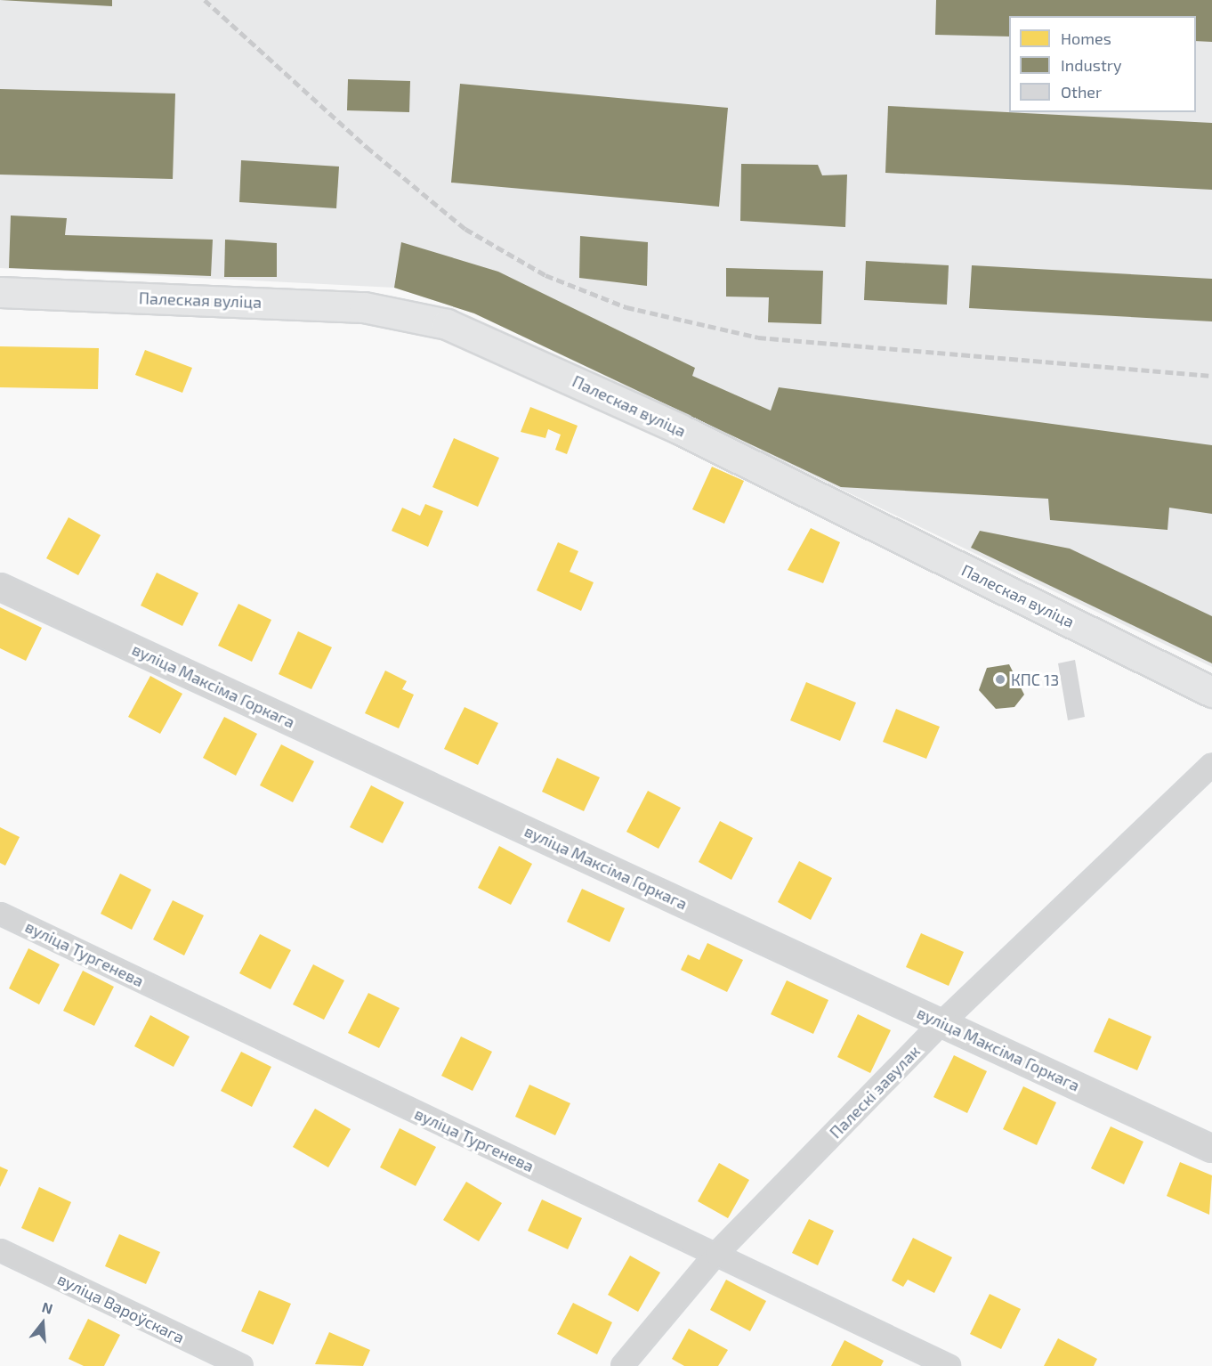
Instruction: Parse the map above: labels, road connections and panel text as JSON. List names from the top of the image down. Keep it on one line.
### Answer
{"streets":{"main road":["Палеская вуліца"],"street":["вуліца Максіма Горкага","вуліца Тургенева","Палескі завулак","вуліца Вароўскага"]},"crossings":[["вуліца Максіма Горкага","Палескі завулак"],["вуліца Тургенева","Палескі завулак"]],"places":["КПС 13"],"legend":["Homes","Industry","Other"],"north":"top"}
